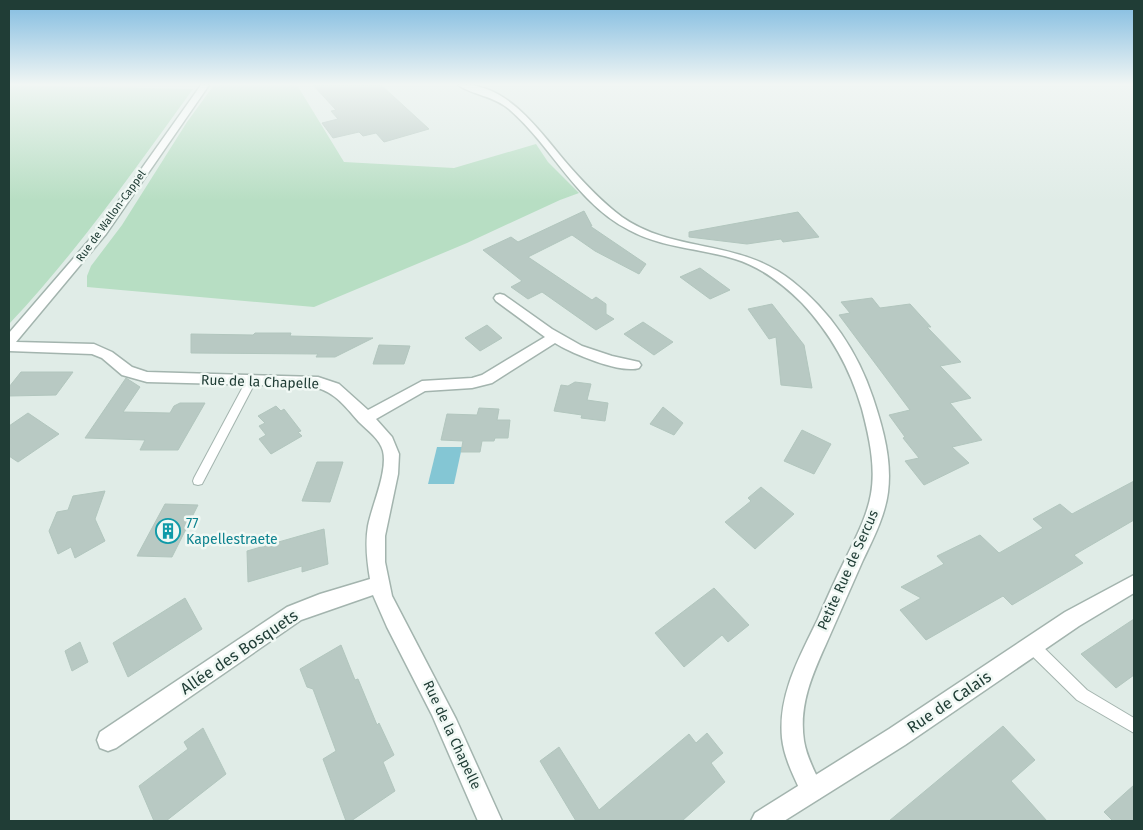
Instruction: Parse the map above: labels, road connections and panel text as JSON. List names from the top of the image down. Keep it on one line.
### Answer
{"streets":{"street":["Rue de Wallon-Cappel","Rue de la Chapelle","Petite Rue de Sercus","Allée des Bosquets","Rue de Calais"]},"crossings":[["Rue de la Chapelle","Allée des Bosquets"],["Petite Rue de Sercus","Rue de Calais"]],"places":{"building":["77 Kapellestraete"]}}
